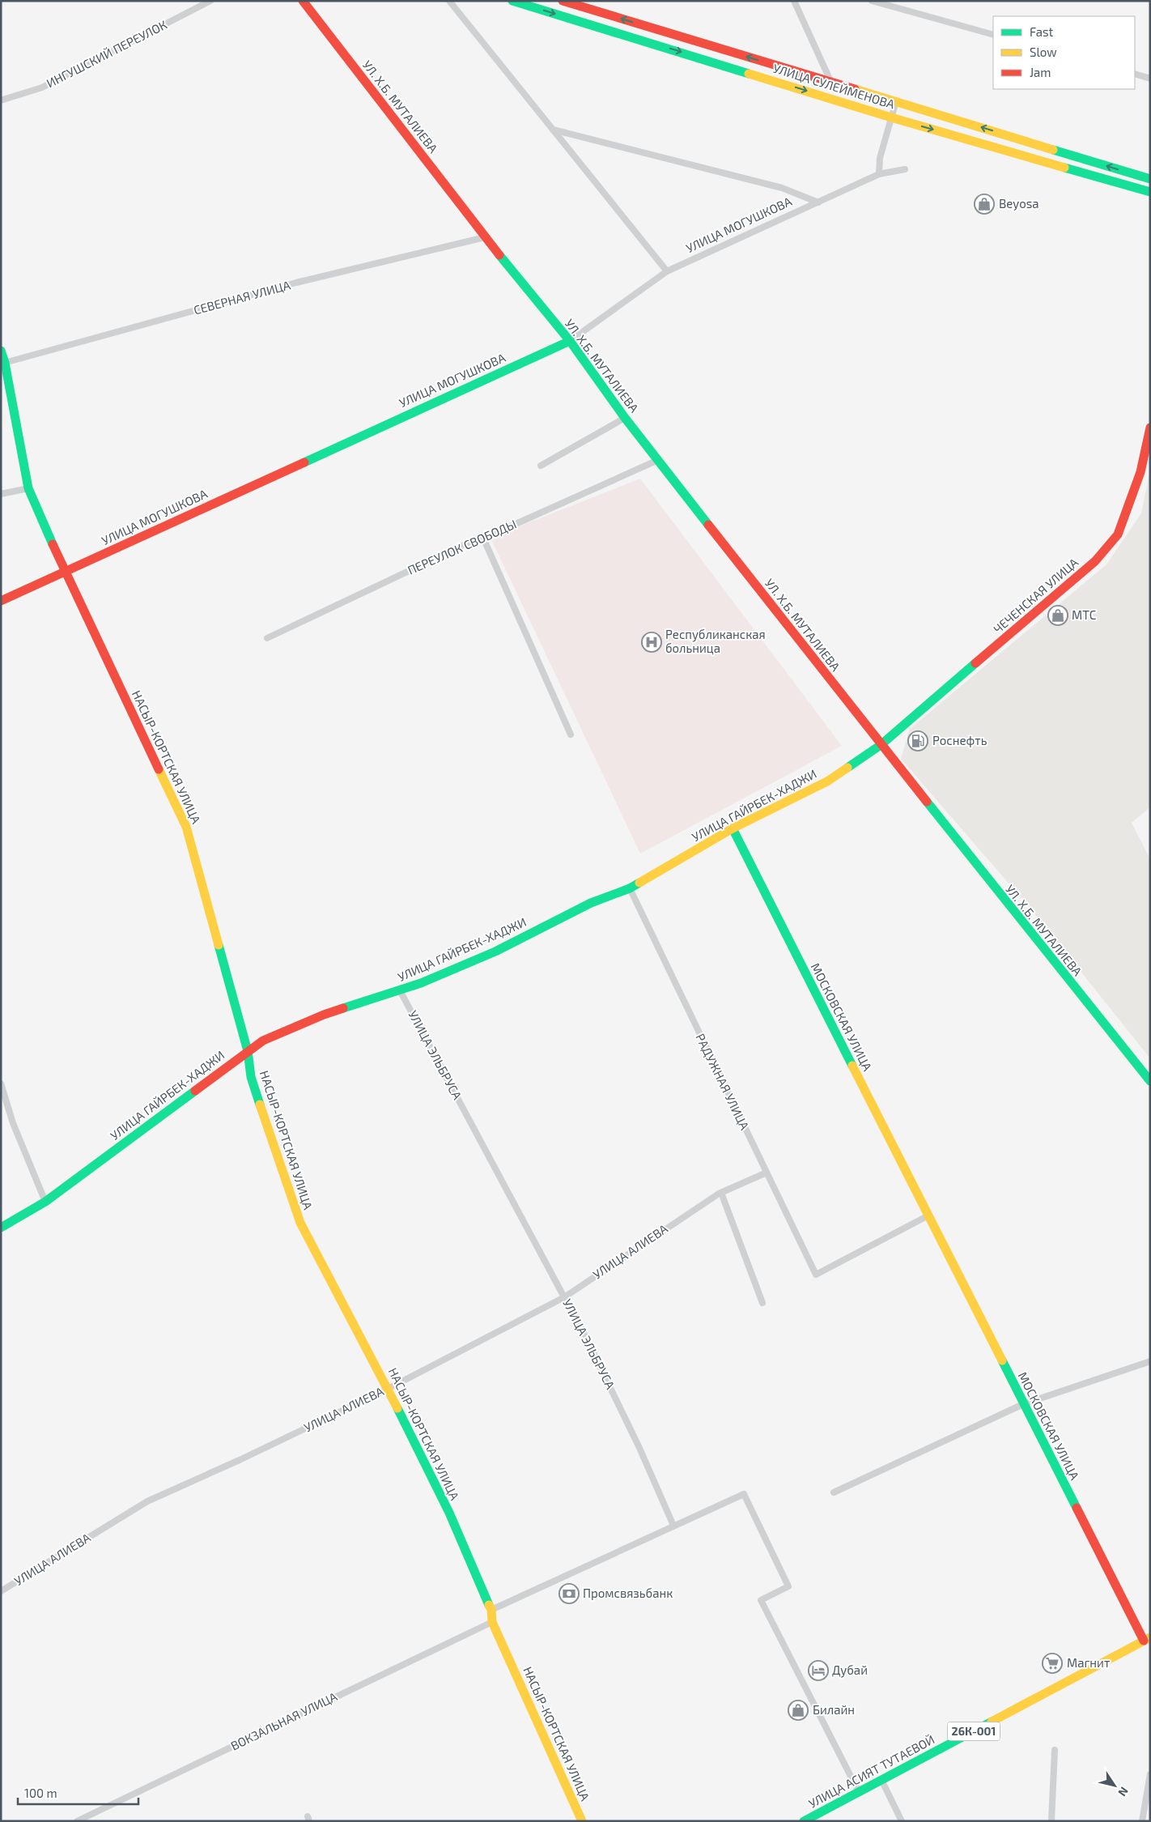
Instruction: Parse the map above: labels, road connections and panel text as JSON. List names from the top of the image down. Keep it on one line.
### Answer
{"streets":{"street":["ИНГУШСКИЙ ПЕРЕУЛОК","УЛИЦА СУЛЕЙМЕНОВА","УЛ. Х.Б. МУТАЛИЕВА","УЛИЦА МОГУШКОВА","СЕВЕРНАЯ УЛИЦА","ПЕРЕУЛОК СВОБОДЫ","ЧЕЧЕНСКАЯ УЛИЦА","НАСЫР-КОРТСКАЯ УЛИЦА","УЛИЦА ГАЙРБЕК-ХАДЖИ","МОСКОВСКАЯ УЛИЦА","УЛИЦА ЭЛЬБРУСА","РАДУЖНАЯ УЛИЦА","УЛИЦА АЛИЕВА","ВОКЗАЛЬНАЯ УЛИЦА","26К-001","УЛИЦА АСИЯТ ТУТАЕВОЙ"]},"crossings":[["УЛ. Х.Б. МУТАЛИЕВА","УЛИЦА МОГУШКОВА"],["УЛ. Х.Б. МУТАЛИЕВА","СЕВЕРНАЯ УЛИЦА"],["УЛ. Х.Б. МУТАЛИЕВА","ПЕРЕУЛОК СВОБОДЫ"],["УЛ. Х.Б. МУТАЛИЕВА","ЧЕЧЕНСКАЯ УЛИЦА"],["УЛ. Х.Б. МУТАЛИЕВА","УЛИЦА ГАЙРБЕК-ХАДЖИ"],["УЛИЦА МОГУШКОВА","НАСЫР-КОРТСКАЯ УЛИЦА"],["СЕВЕРНАЯ УЛИЦА","НАСЫР-КОРТСКАЯ УЛИЦА"],["ЧЕЧЕНСКАЯ УЛИЦА","УЛИЦА ГАЙРБЕК-ХАДЖИ"],["НАСЫР-КОРТСКАЯ УЛИЦА","УЛИЦА ГАЙРБЕК-ХАДЖИ"],["НАСЫР-КОРТСКАЯ УЛИЦА","УЛИЦА АЛИЕВА"],["НАСЫР-КОРТСКАЯ УЛИЦА","ВОКЗАЛЬНАЯ УЛИЦА"],["УЛИЦА ГАЙРБЕК-ХАДЖИ","МОСКОВСКАЯ УЛИЦА"],["УЛИЦА ГАЙРБЕК-ХАДЖИ","УЛИЦА ЭЛЬБРУСА"],["УЛИЦА ГАЙРБЕК-ХАДЖИ","РАДУЖНАЯ УЛИЦА"],["МОСКОВСКАЯ УЛИЦА","РАДУЖНАЯ УЛИЦА"],["МОСКОВСКАЯ УЛИЦА","УЛИЦА АСИЯТ ТУТАЕВОЙ"],["УЛИЦА ЭЛЬБРУСА","УЛИЦА АЛИЕВА"],["РАДУЖНАЯ УЛИЦА","УЛИЦА АЛИЕВА"]],"places":{"shop":["Beyosa","МТС","Билайн"],"hospital":["Республиканская больница"],"fuel station":["Роснефть"],"bank":["Промсвязьбанк"],"supermarket":["Магнит"],"hotel":["Дубай"]},"legend":["Fast","Slow","Jam"],"scale_bar":"100 m","north":"bottom right"}
